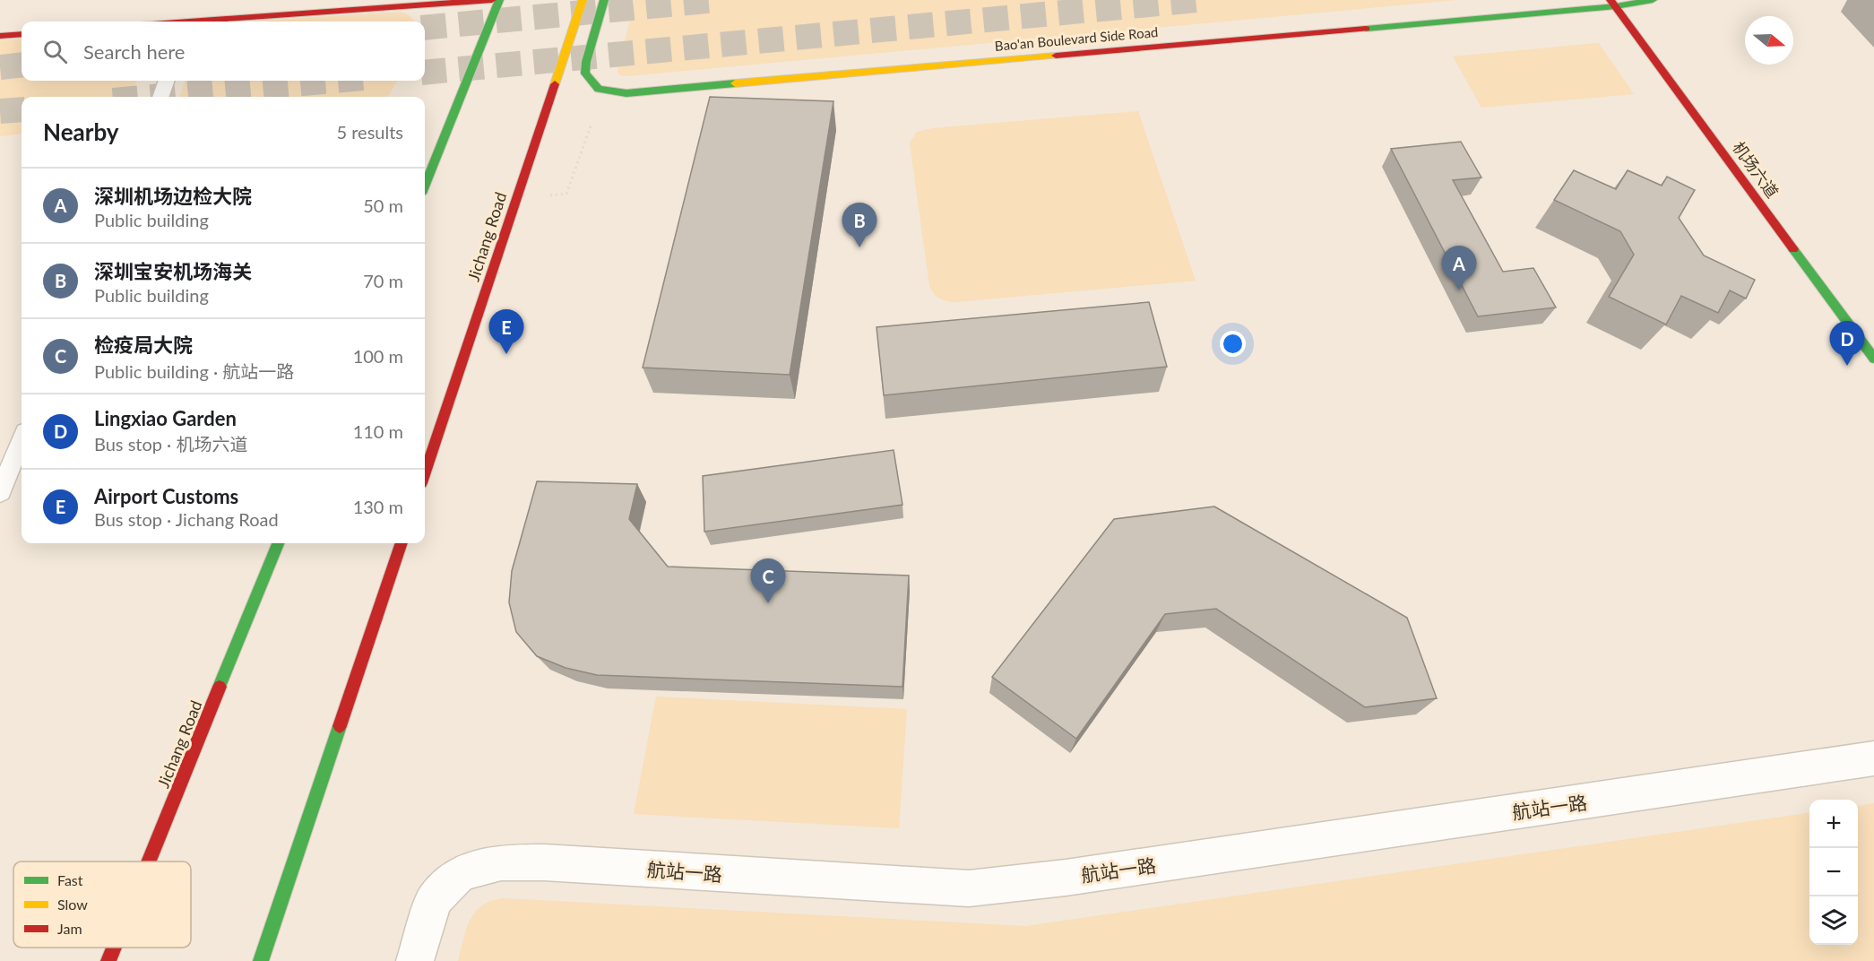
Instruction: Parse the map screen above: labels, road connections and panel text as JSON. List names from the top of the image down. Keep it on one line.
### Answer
{"streets":{"main road":["Bao'an Boulevard Side Road","机场六道","Jichang Road"],"street":["航站一路"]},"crossings":[["Bao'an Boulevard Side Road","机场六道"]],"legend":["Fast","Slow","Jam"],"north":"right","page":{"search":"Search here","heading":["Nearby","5 results"],"list":[{"mark":"A","name":"深圳机场边检大院","note":"Public building","value":"50 m"},{"mark":"B","name":"深圳宝安机场海关","note":"Public building","value":"70 m"},{"mark":"C","name":"检疫局大院","note":"Public building · 航站一路","value":"100 m"},{"mark":"D","name":"Lingxiao Garden","note":"Bus stop · 机场六道","value":"110 m"},{"mark":"E","name":"Airport Customs","note":"Bus stop · Jichang Road","value":"130 m"}],"pins":["B","A","E","D","C"],"map_buttons":["+","−"]}}
